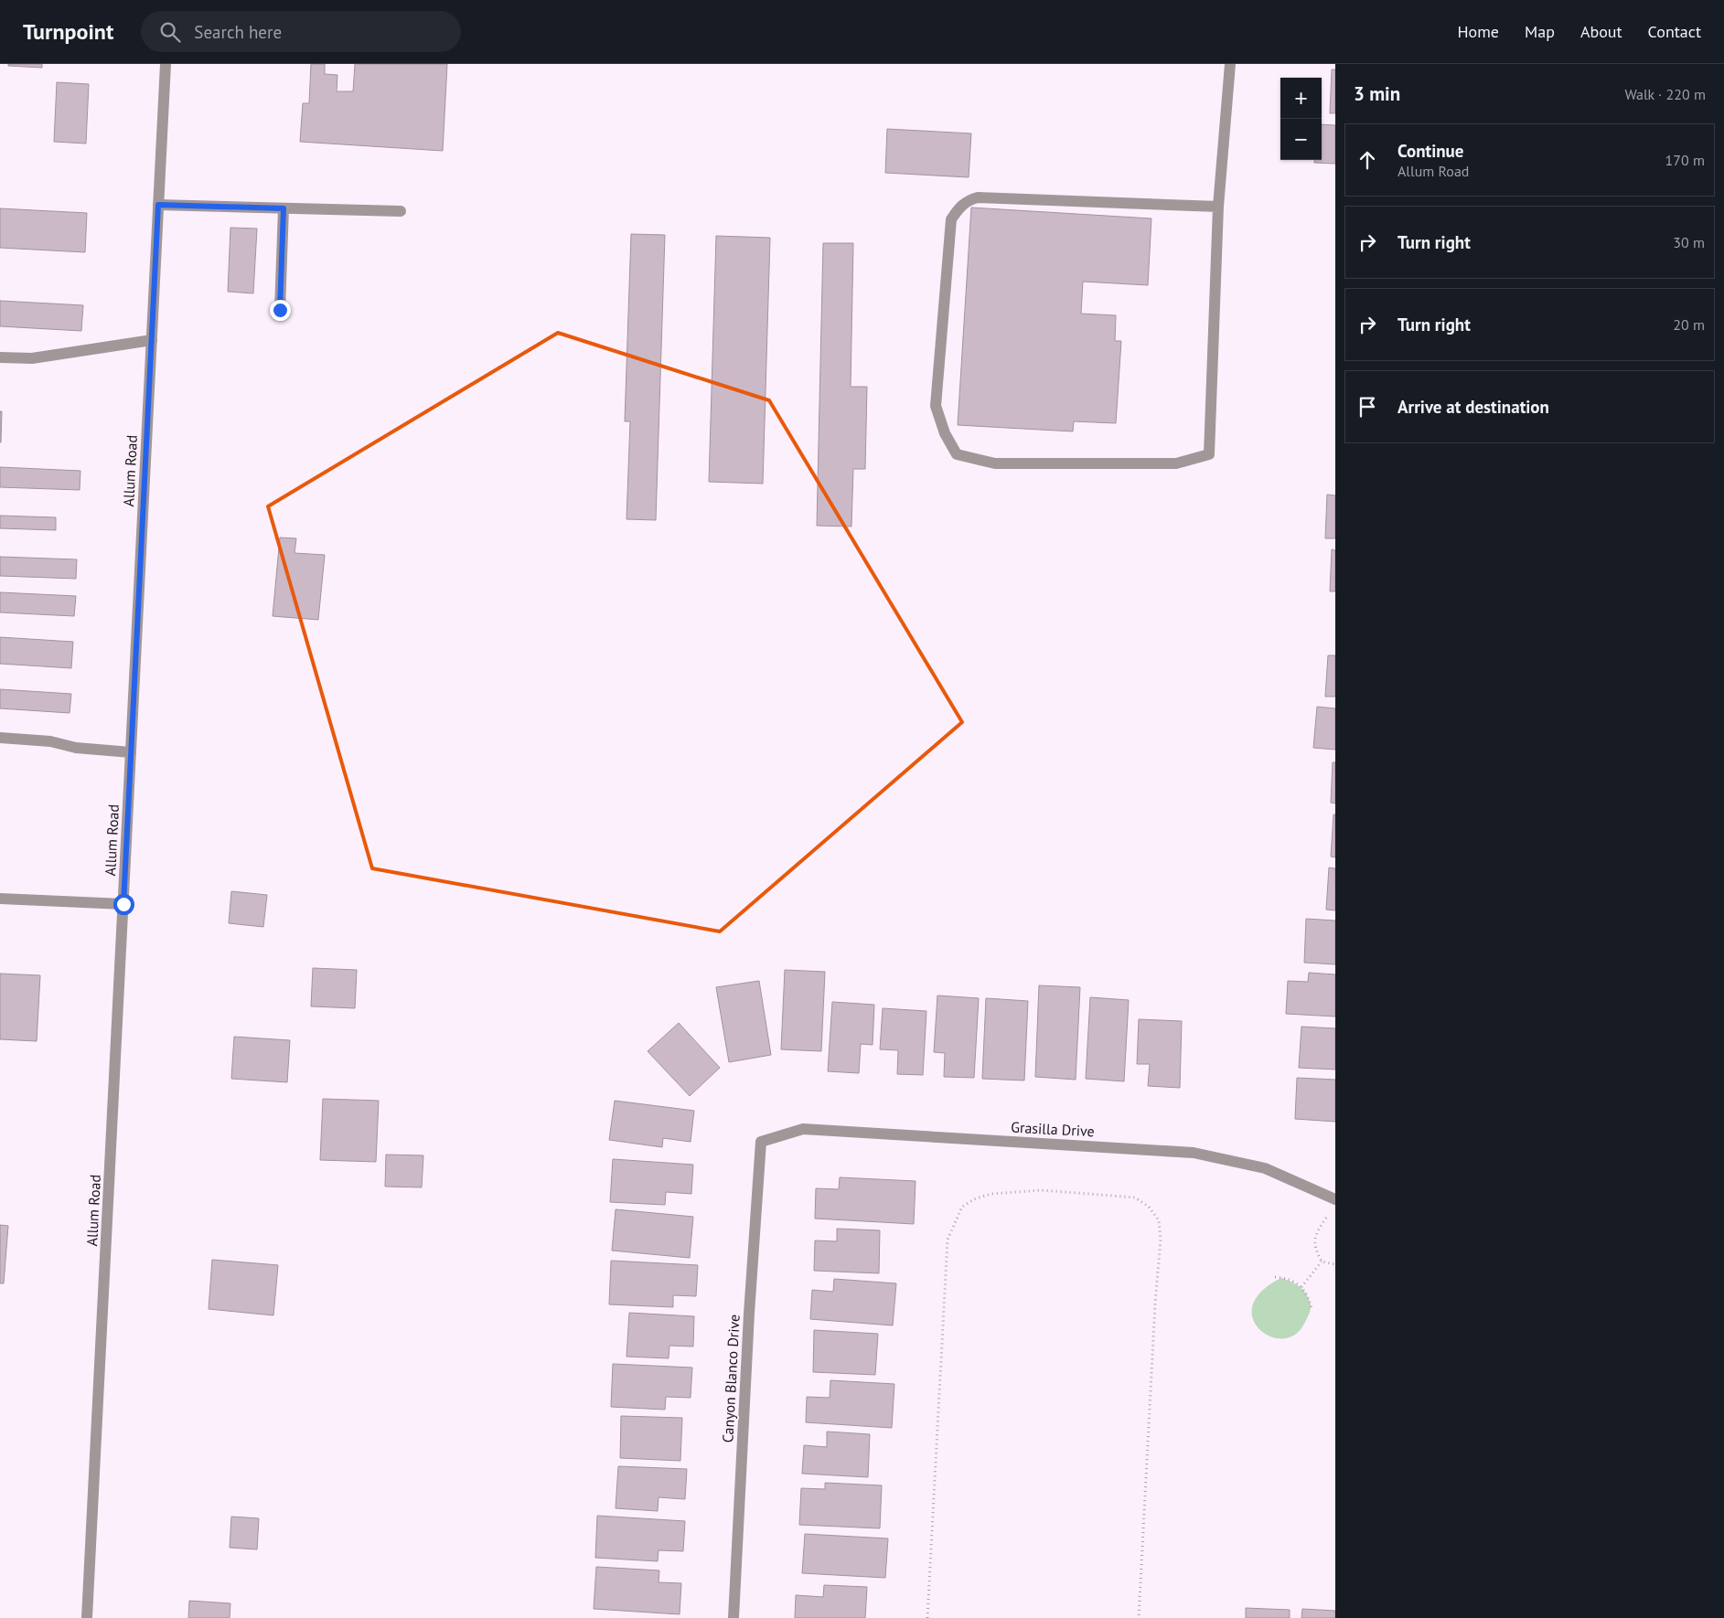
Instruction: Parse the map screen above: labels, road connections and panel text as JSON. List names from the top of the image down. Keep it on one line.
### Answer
{"streets":{"street":["Allum Road","Grasilla Drive","Canyon Blanco Drive"]},"crossings":[["Grasilla Drive","Canyon Blanco Drive"]],"page":{"header":"Turnpoint","search":"Search here","nav":["Home","Map","About","Contact"],"heading":["3 min","Walk · 220 m"],"map_buttons":["+","−"],"list":[["Continue","Allum Road","170 m"],["Turn right","30 m"],["Turn right","20 m"],"Arrive at destination"]}}
